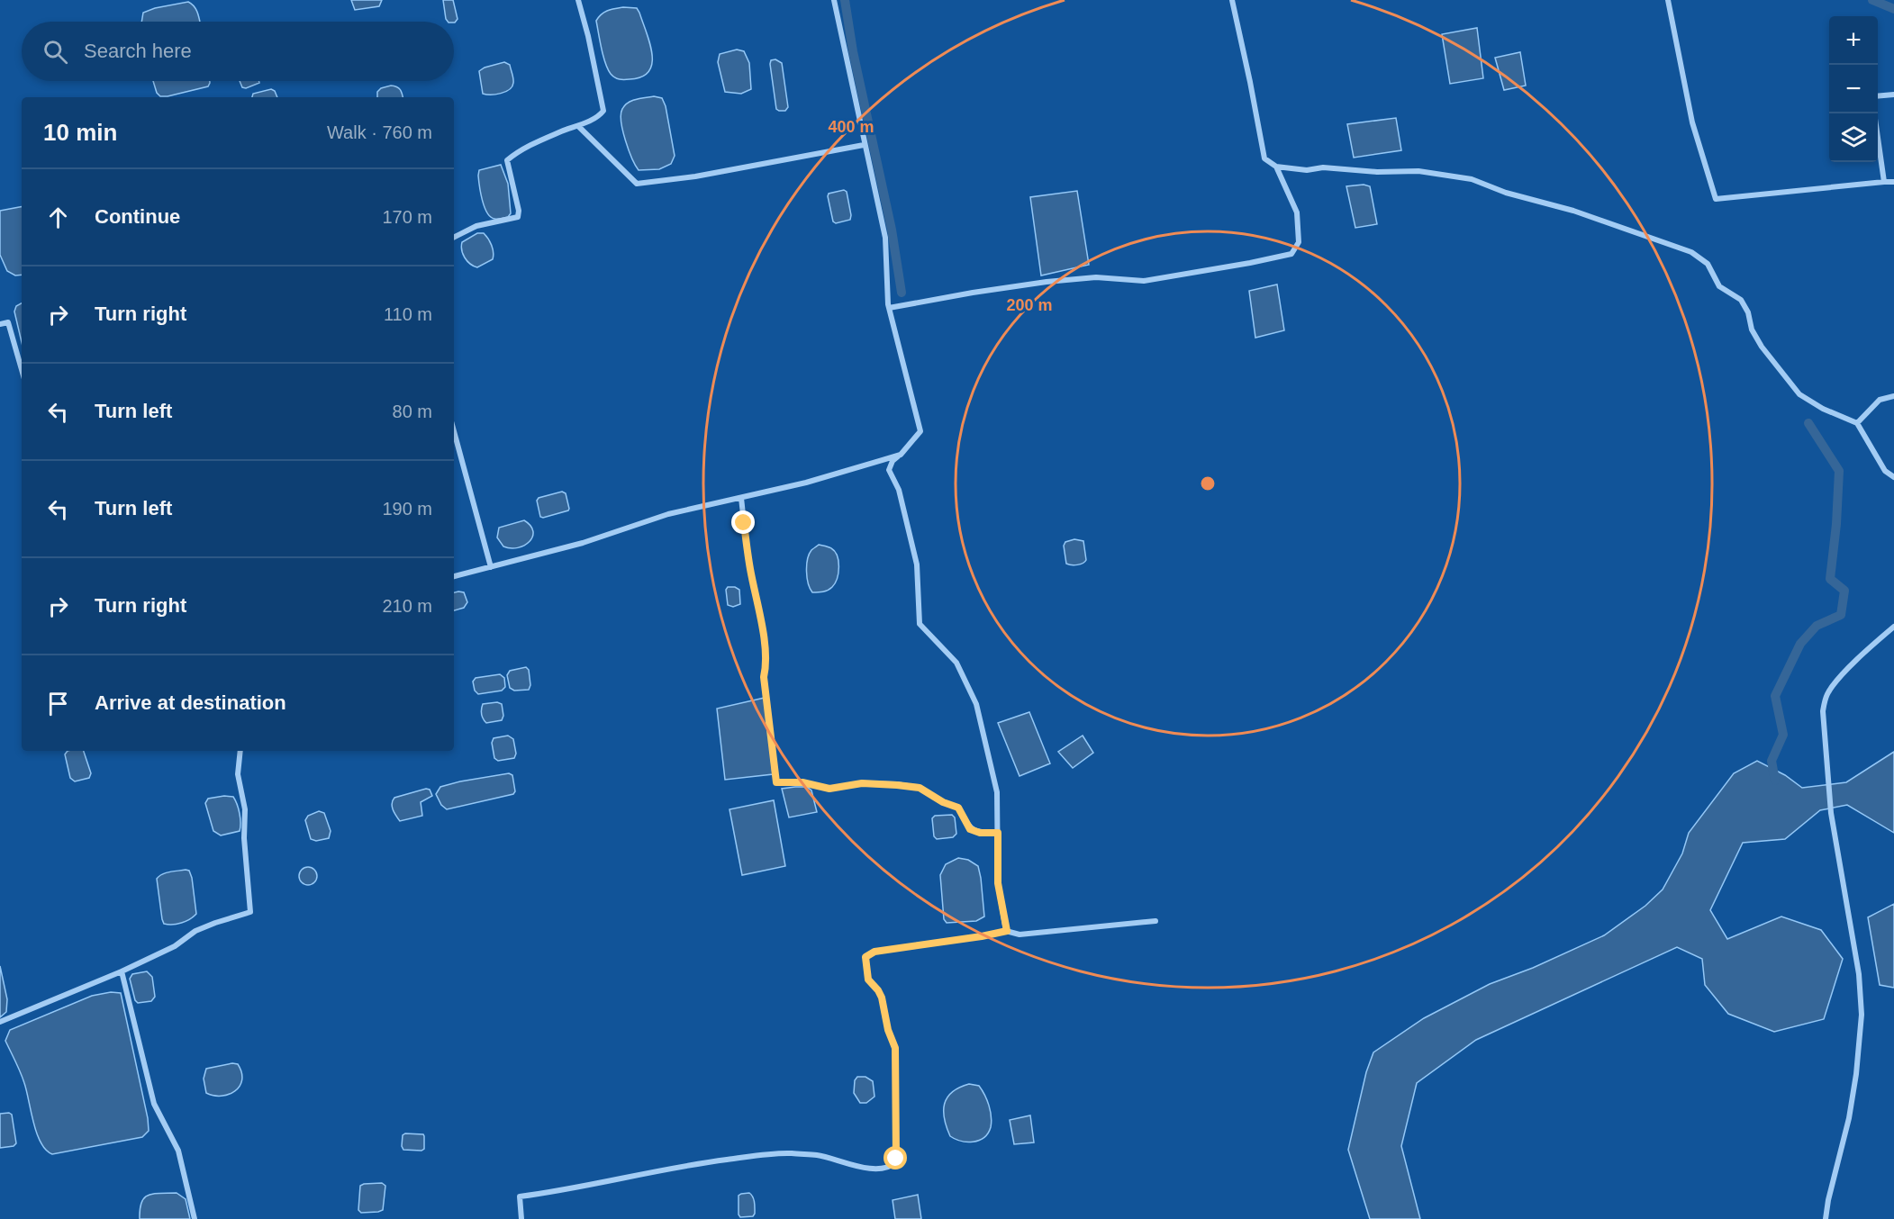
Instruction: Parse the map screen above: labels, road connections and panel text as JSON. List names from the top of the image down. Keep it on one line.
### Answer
{"page":{"map_buttons":["+","−"],"search":"Search here","heading":["10 min","Walk · 760 m"],"list":[["Continue","170 m"],["Turn right","110 m"],["Turn left","80 m"],["Turn left","190 m"],["Turn right","210 m"],"Arrive at destination"]},"rings":["400 m","200 m"]}
